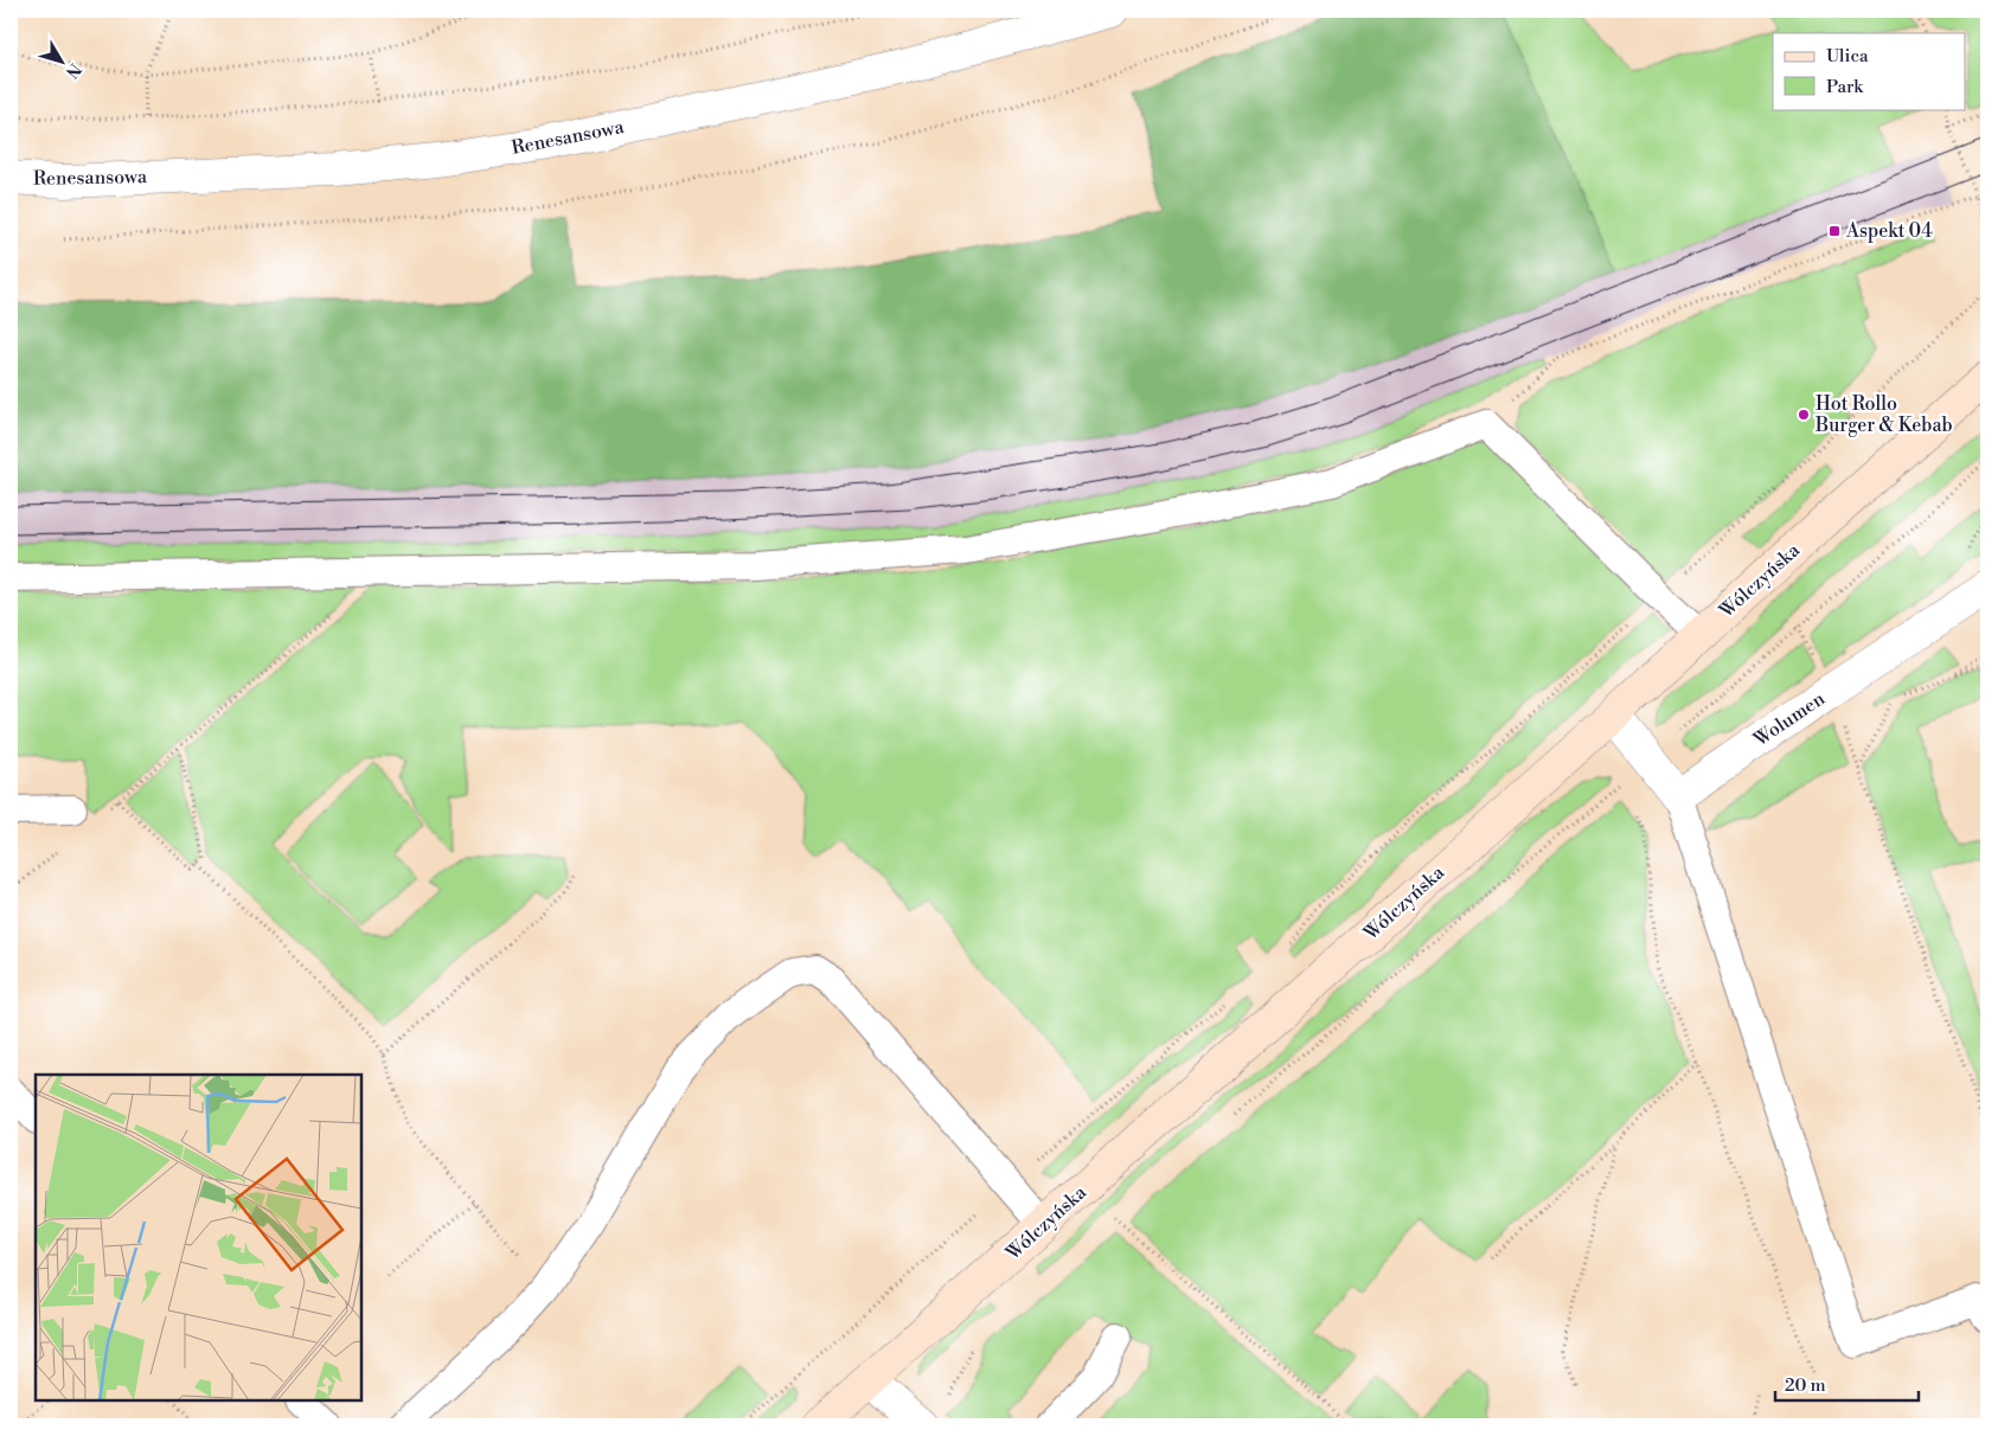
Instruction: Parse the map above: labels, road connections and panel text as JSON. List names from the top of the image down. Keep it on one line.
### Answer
{"streets":{"main road":["Wólczyńska"],"street":["Renesansowa","Wolumen"]},"places":{"transit":["Aspekt 04"],"other":["Hot Rollo Burger & Kebab"]},"legend":["Ulica","Park"],"scale_bar":"20 m","north":"bottom right"}
